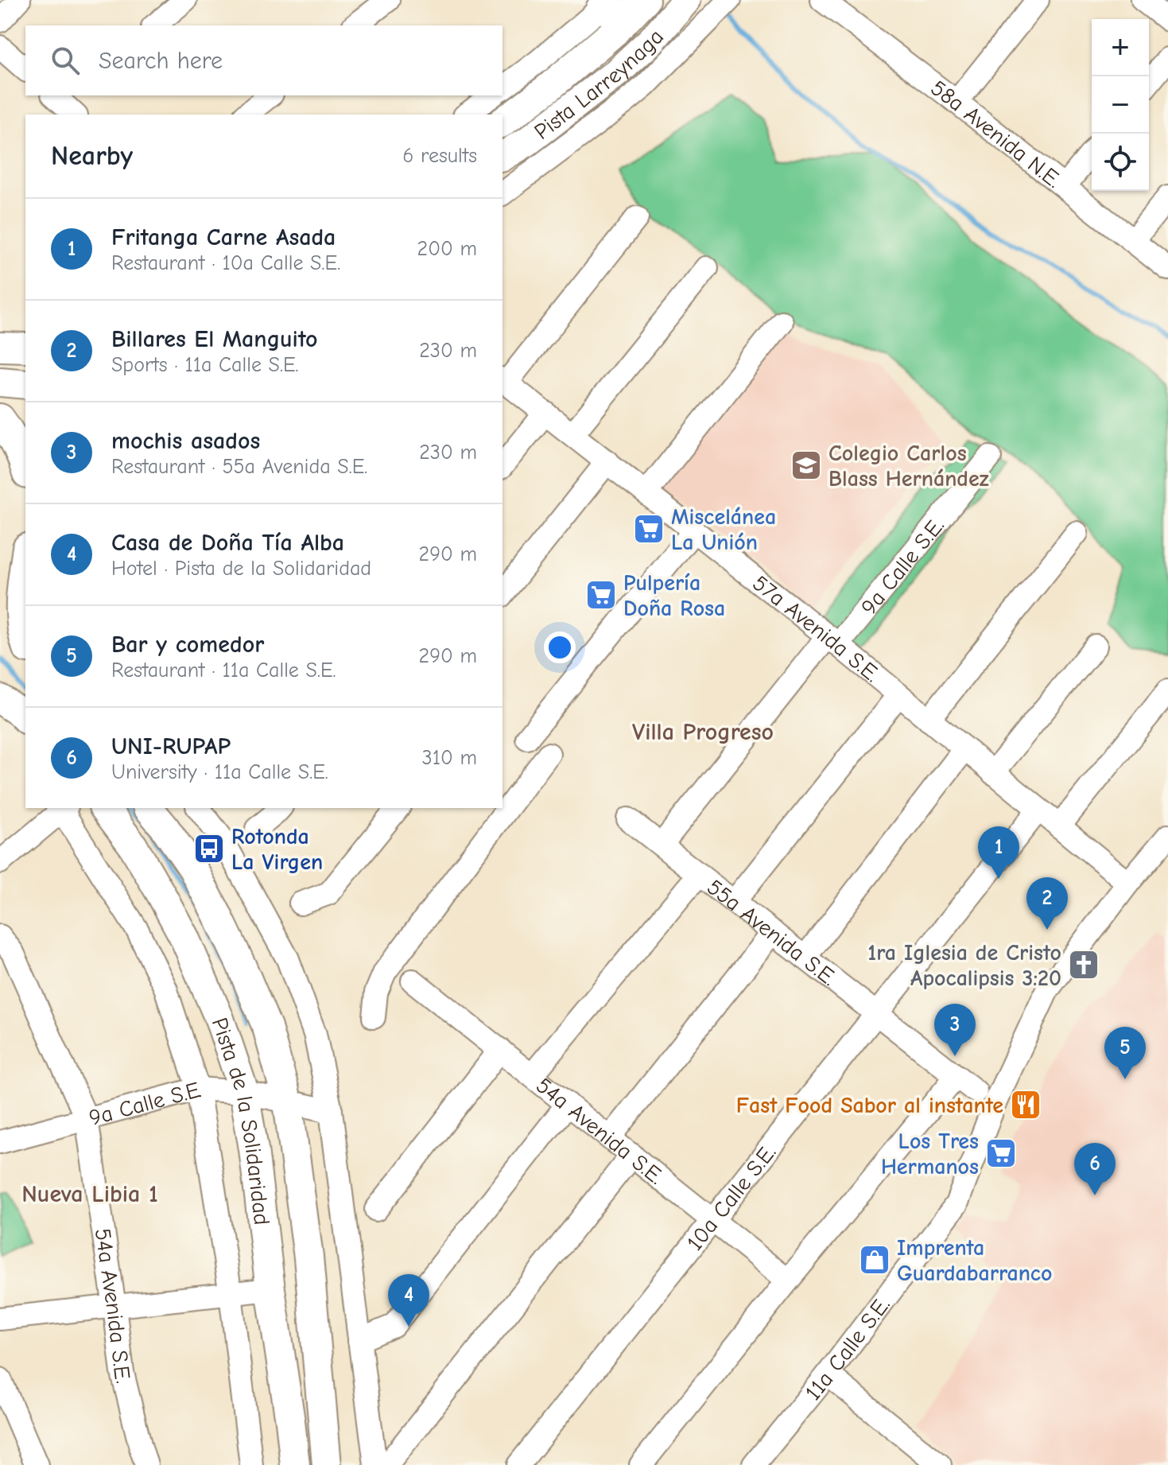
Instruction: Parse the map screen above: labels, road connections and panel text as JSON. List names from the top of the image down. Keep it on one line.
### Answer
{"streets":{"main road":["Pista Larreynaga","Pista de la Solidaridad"],"street":["58a Avenida N.E.","9a Calle S.E.","57a Avenida S.E.","55a Avenida S.E.","54a Avenida S.E.","10a Calle S.E.","11a Calle S.E."]},"crossings":[["9a Calle S.E.","57a Avenida S.E."],["9a Calle S.E.","55a Avenida S.E."],["9a Calle S.E.","Pista de la Solidaridad"],["9a Calle S.E.","54a Avenida S.E."],["57a Avenida S.E.","10a Calle S.E."],["57a Avenida S.E.","11a Calle S.E."],["55a Avenida S.E.","10a Calle S.E."],["54a Avenida S.E.","10a Calle S.E."]],"districts":["Villa Progreso","Nueva Libia 1"],"places":{"school or university":["Colegio Carlos Blass Hernández"],"supermarket":["Miscelánea La Unión","Pulpería Doña Rosa","Los Tres Hermanos"],"bus stop":["Rotonda La Virgen"],"church":["1ra Iglesia de Cristo Apocalipsis 3:20"],"restaurant":["Fast Food Sabor al instante"],"shop":["Imprenta Guardabarranco"]},"page":{"map_buttons":["+","−"],"search":"Search here","heading":["Nearby","6 results"],"list":[{"mark":"1","name":"Fritanga Carne Asada","note":"Restaurant · 10a Calle S.E.","value":"200 m"},{"mark":"2","name":"Billares El Manguito","note":"Sports · 11a Calle S.E.","value":"230 m"},{"mark":"3","name":"mochis asados","note":"Restaurant · 55a Avenida S.E.","value":"230 m"},{"mark":"4","name":"Casa de Doña Tía Alba","note":"Hotel · Pista de la Solidaridad","value":"290 m"},{"mark":"5","name":"Bar y comedor","note":"Restaurant · 11a Calle S.E.","value":"290 m"},{"mark":"6","name":"UNI-RUPAP","note":"University · 11a Calle S.E.","value":"310 m"}],"pins":["1","2","3","5","6","4"]}}
